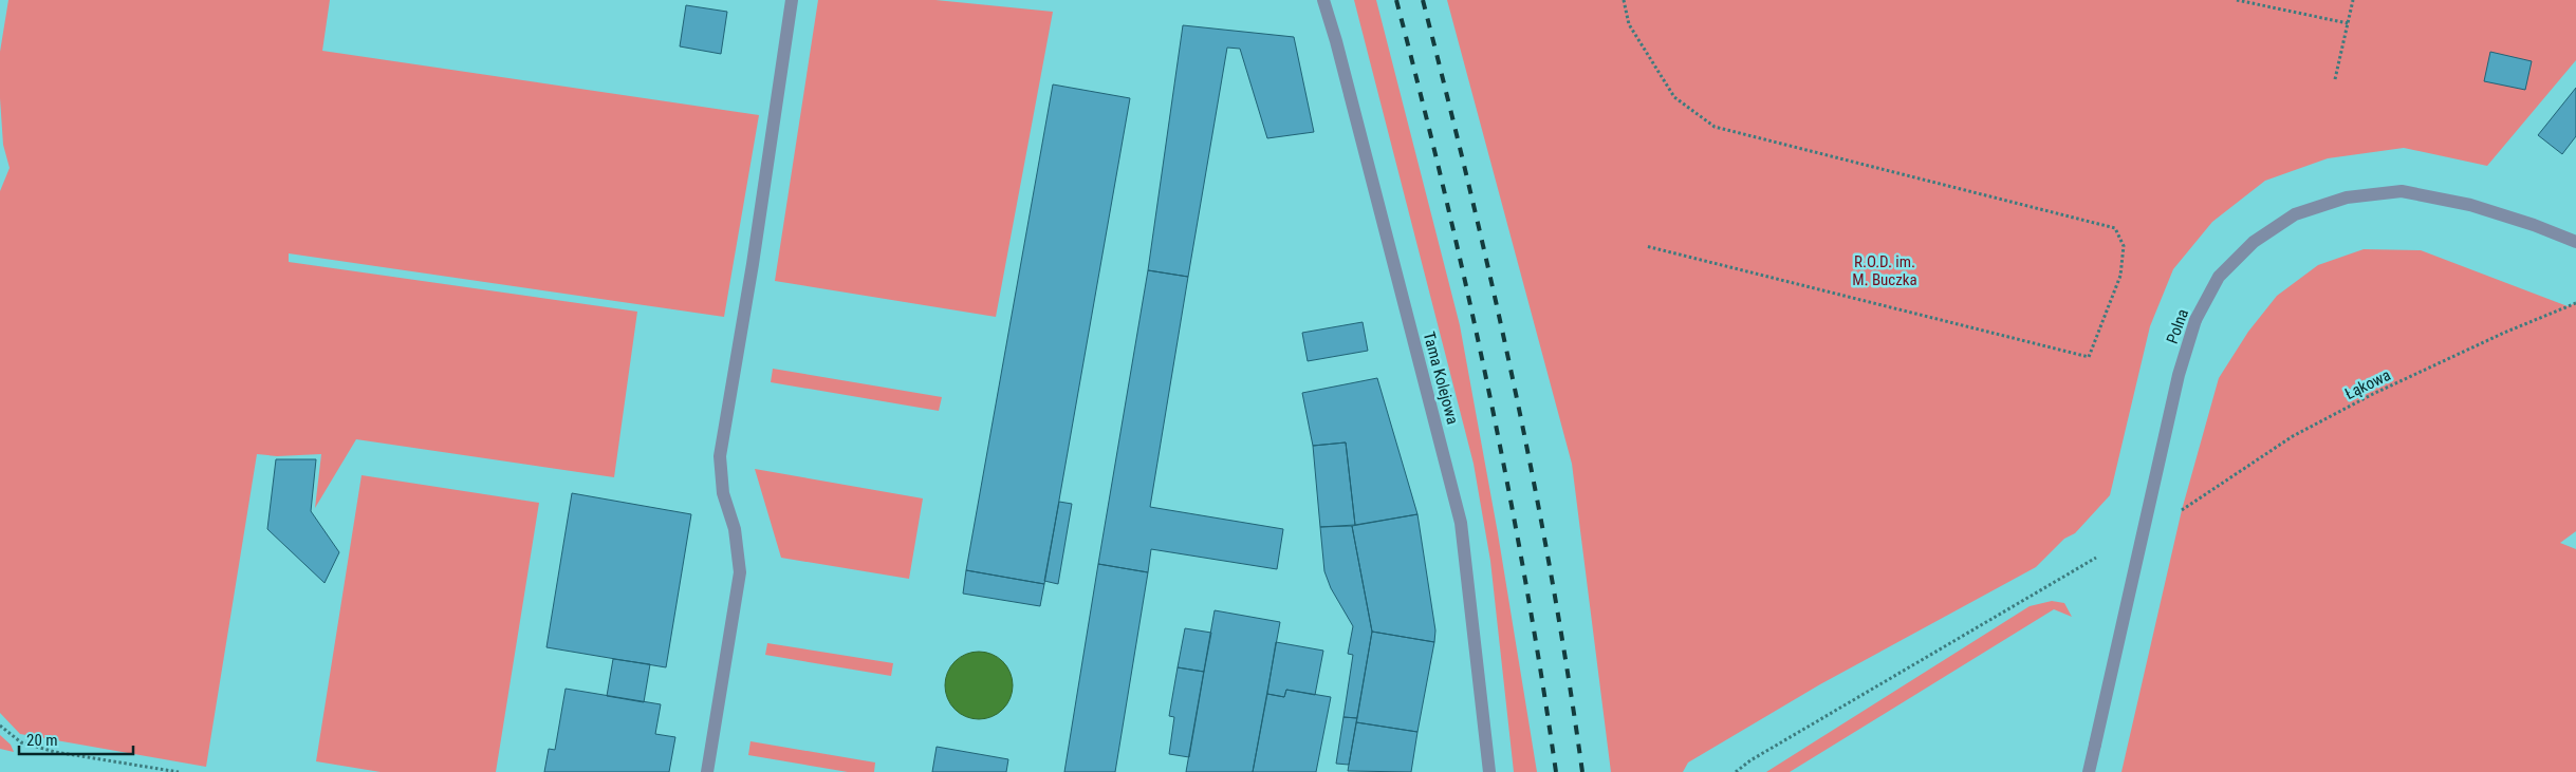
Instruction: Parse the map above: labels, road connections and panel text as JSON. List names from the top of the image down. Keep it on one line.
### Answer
{"streets":{"street":["Polna","Tama Kolejowa"],"path":["Łąkowa"]},"parks":["R.O.D. im. M. Buczka"],"scale_bar":"20 m"}
